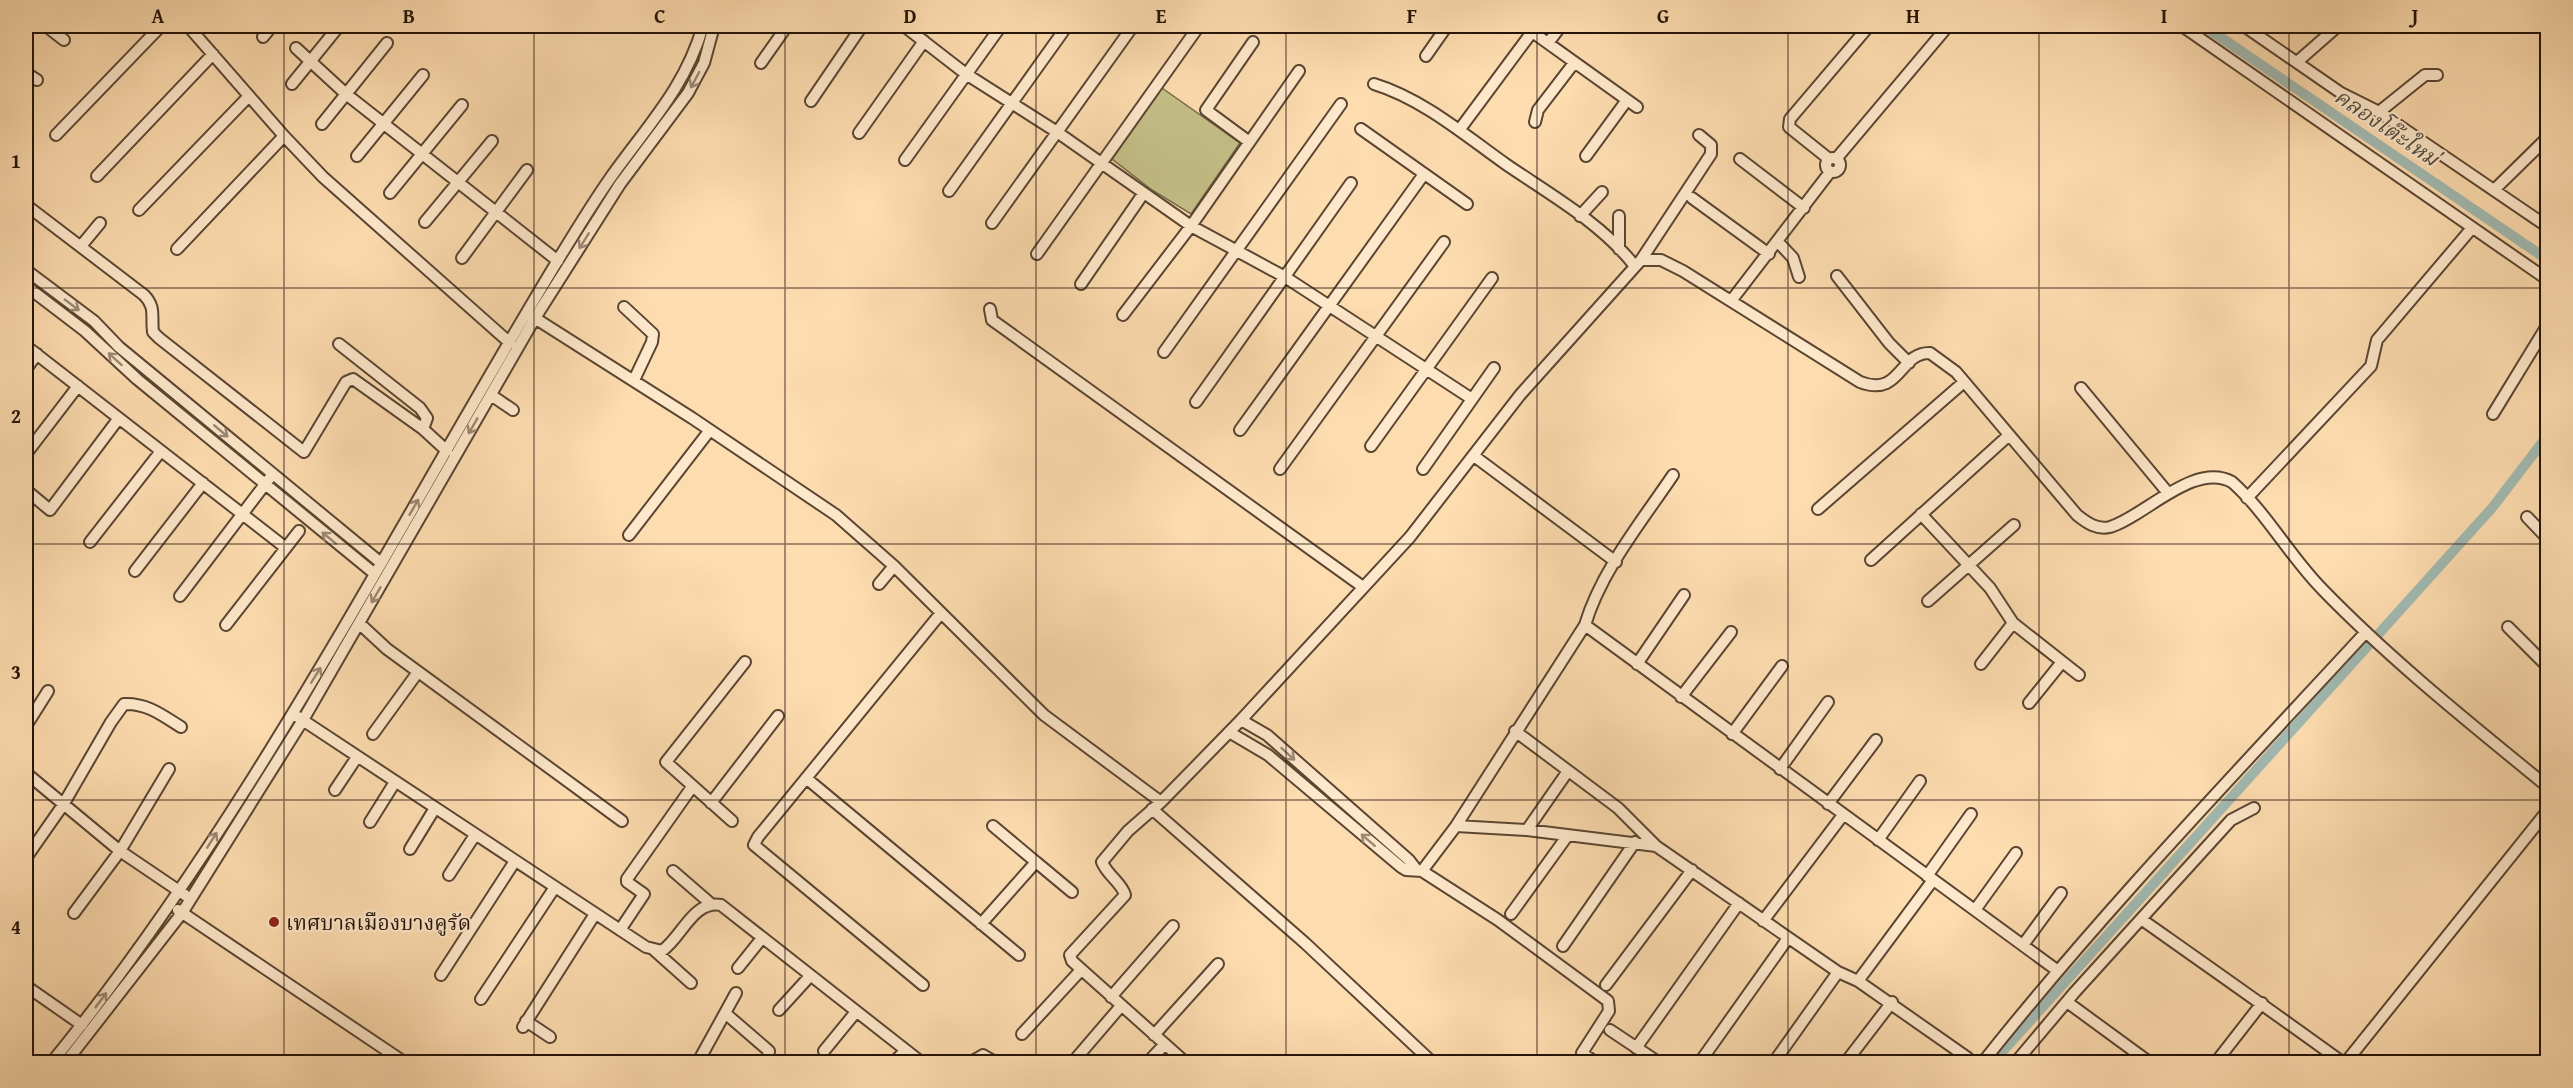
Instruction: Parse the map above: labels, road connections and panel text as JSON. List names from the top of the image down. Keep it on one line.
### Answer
{"water":["คลองโต๊ะใหม่"],"places":["เทศบาลเมืองบางคูรัด"],"grid":{"columns":["A","B","C","D","E","F","G","H","I","J"],"rows":["1","2","3","4"]}}
